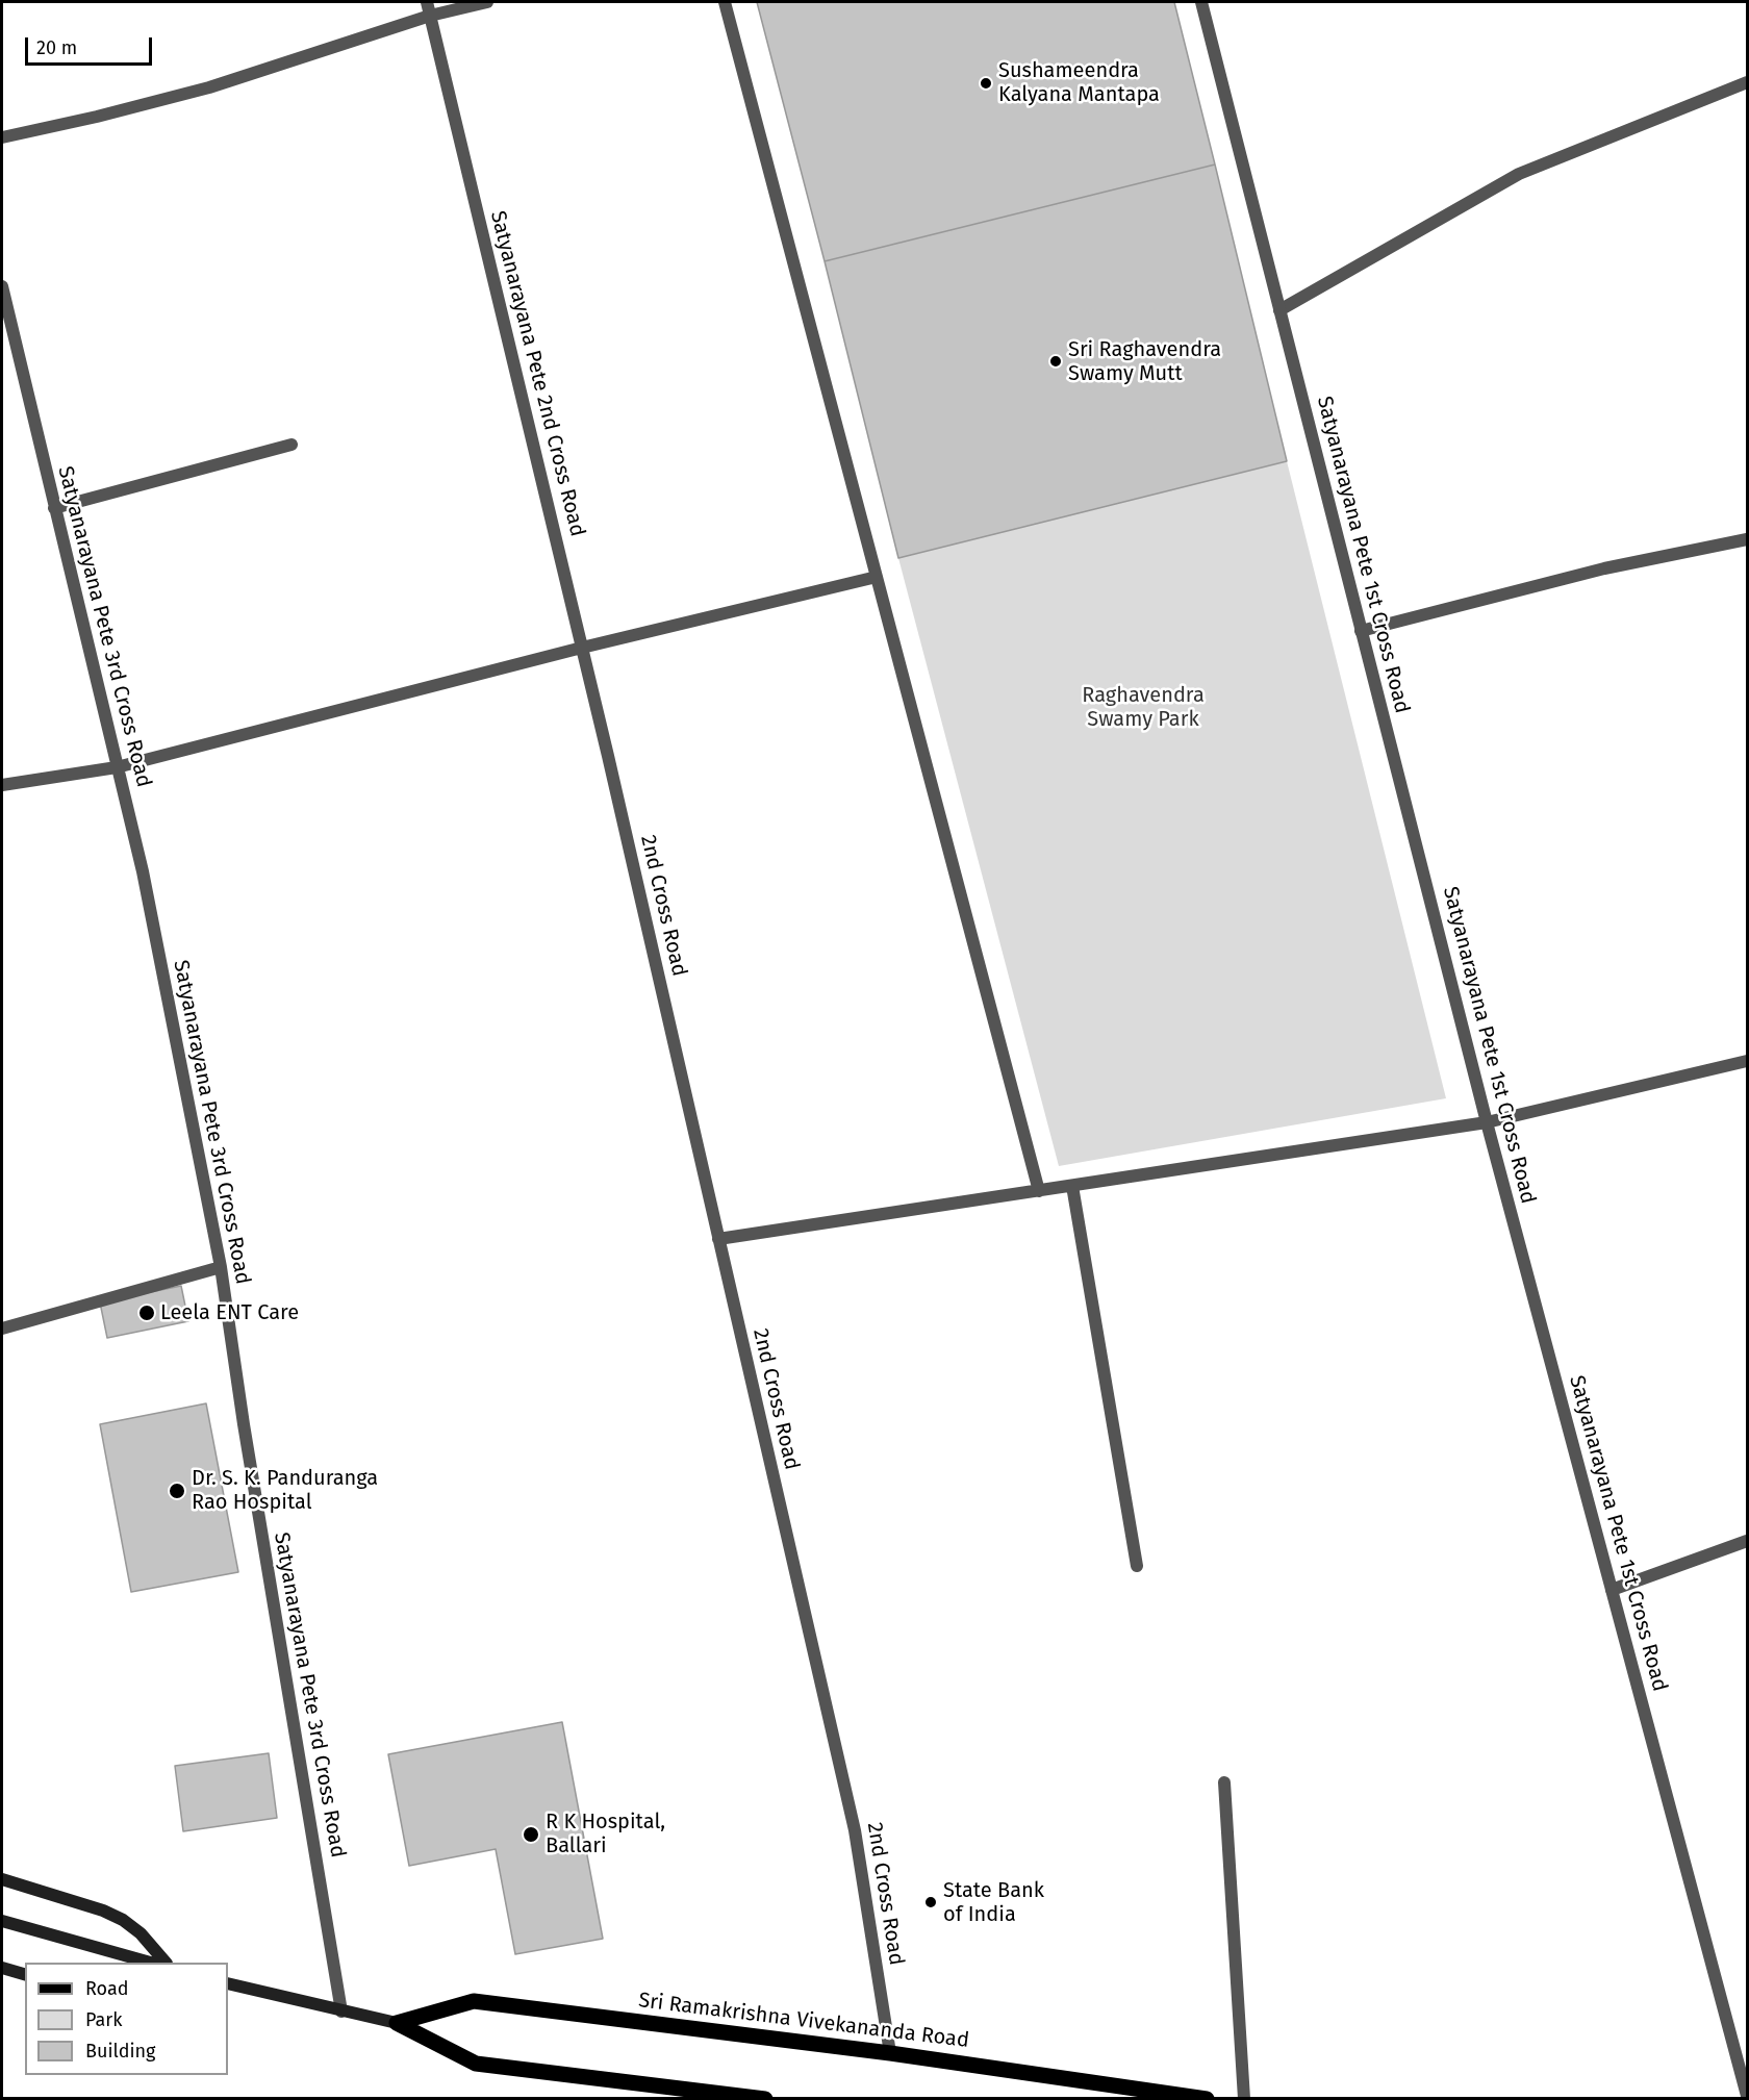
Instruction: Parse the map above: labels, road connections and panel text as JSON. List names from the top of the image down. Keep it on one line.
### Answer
{"streets":{"main road":["Sri Ramakrishna Vivekananda Road"],"street":["Satyanarayana Pete 2nd Cross Road","Satyanarayana Pete 1st Cross Road","Satyanarayana Pete 3rd Cross Road","2nd Cross Road"]},"crossings":[["Satyanarayana Pete 2nd Cross Road","2nd Cross Road"],["Satyanarayana Pete 3rd Cross Road","Sri Ramakrishna Vivekananda Road"],["2nd Cross Road","Sri Ramakrishna Vivekananda Road"]],"parks":["Raghavendra Swamy Park"],"places":["Sushameendra Kalyana Mantapa","Sri Raghavendra Swamy Mutt","Leela ENT Care","Dr. S. K. Panduranga Rao Hospital","R K Hospital, Ballari","State Bank of India"],"legend":["Road","Park","Building"],"scale_bar":"20 m"}
